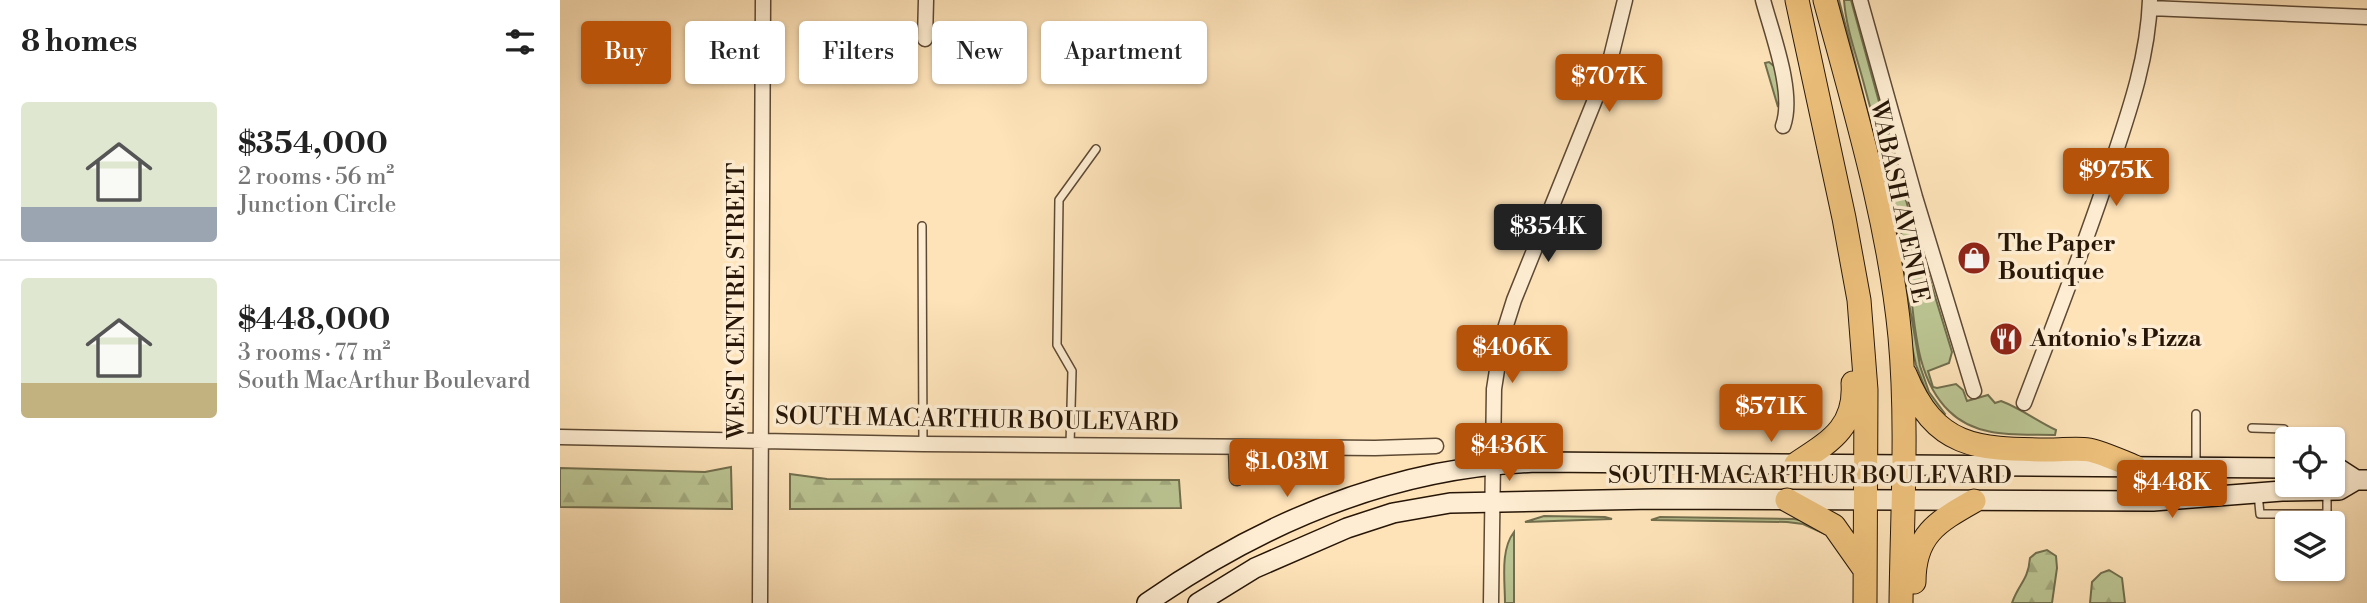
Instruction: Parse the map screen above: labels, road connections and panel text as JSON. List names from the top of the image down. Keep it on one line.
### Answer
{"streets":{"main road":["WABASH AVENUE","SOUTH MACARTHUR BOULEVARD"],"street":["WEST CENTRE STREET"]},"crossings":[["WABASH AVENUE","SOUTH MACARTHUR BOULEVARD"],["WEST CENTRE STREET","SOUTH MACARTHUR BOULEVARD"]],"places":{"shop":["The Paper Boutique"],"restaurant":["Antonio's Pizza"]},"page":{"heading":"8 homes","chip":["Buy","Rent","Filters","New","Apartment"],"price":["$707K","$975K","$354K","$406K","$571K","$436K","$1.03M","$448K"],"list":[{"name":"$354,000","note":"2 rooms · 56 m² · Junction Circle"},{"name":"$448,000","note":"3 rooms · 77 m² · South MacArthur Boulevard"}]}}
